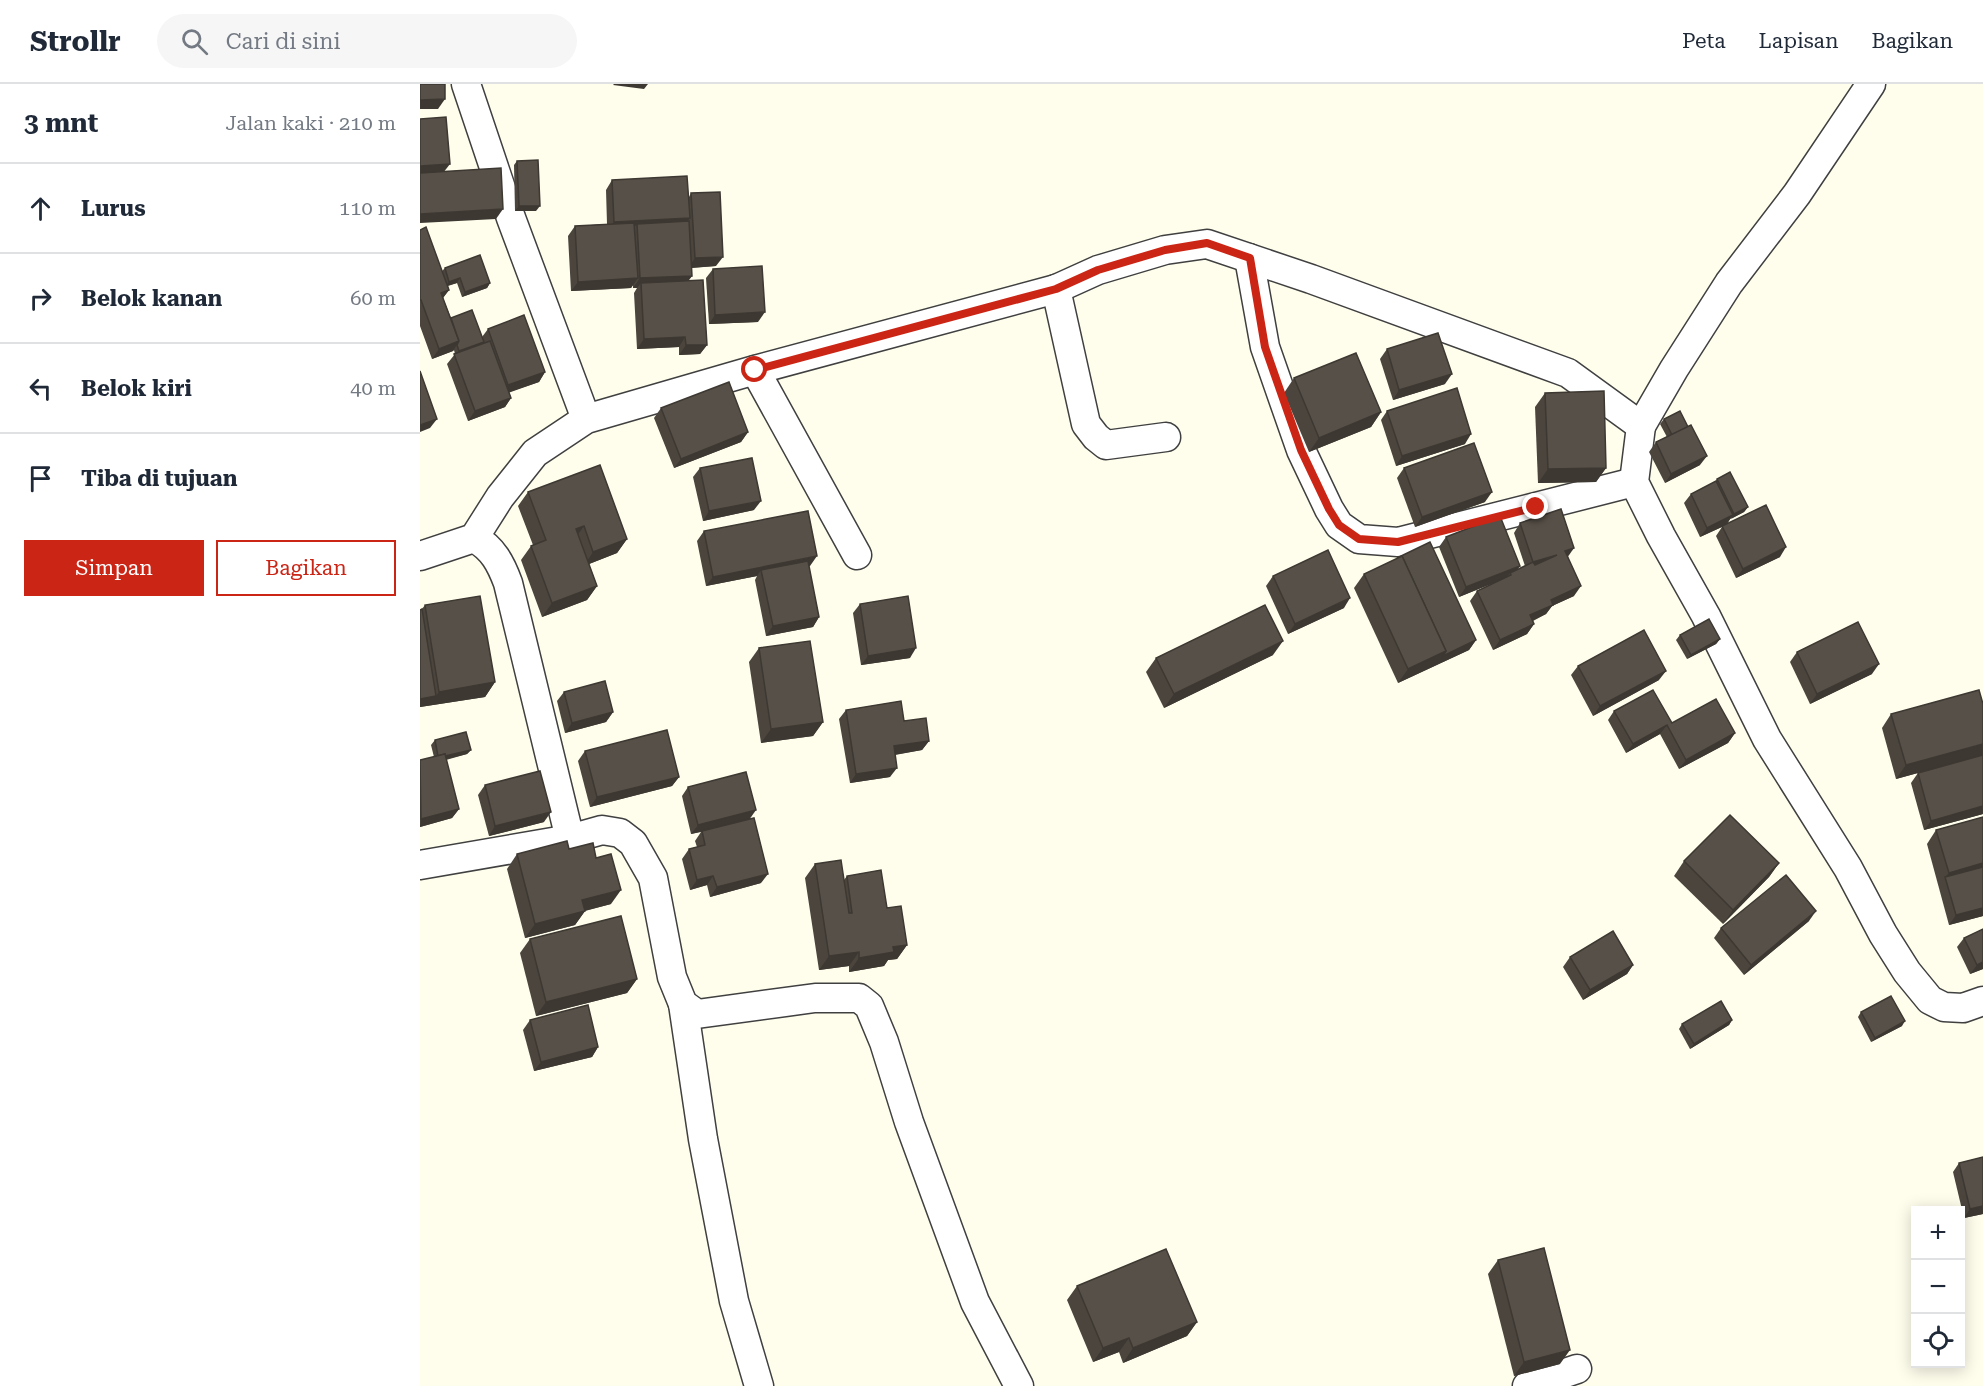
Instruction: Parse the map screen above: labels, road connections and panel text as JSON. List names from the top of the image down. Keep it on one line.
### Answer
{"page":{"header":"Strollr","search":"Cari di sini","nav":["Peta","Lapisan","Bagikan"],"heading":["3 mnt","Jalan kaki · 210 m"],"list":[["Lurus","110 m"],["Belok kanan","60 m"],["Belok kiri","40 m"],"Tiba di tujuan"],"buttons":["Simpan","Bagikan"],"map_buttons":["+","−"]}}
